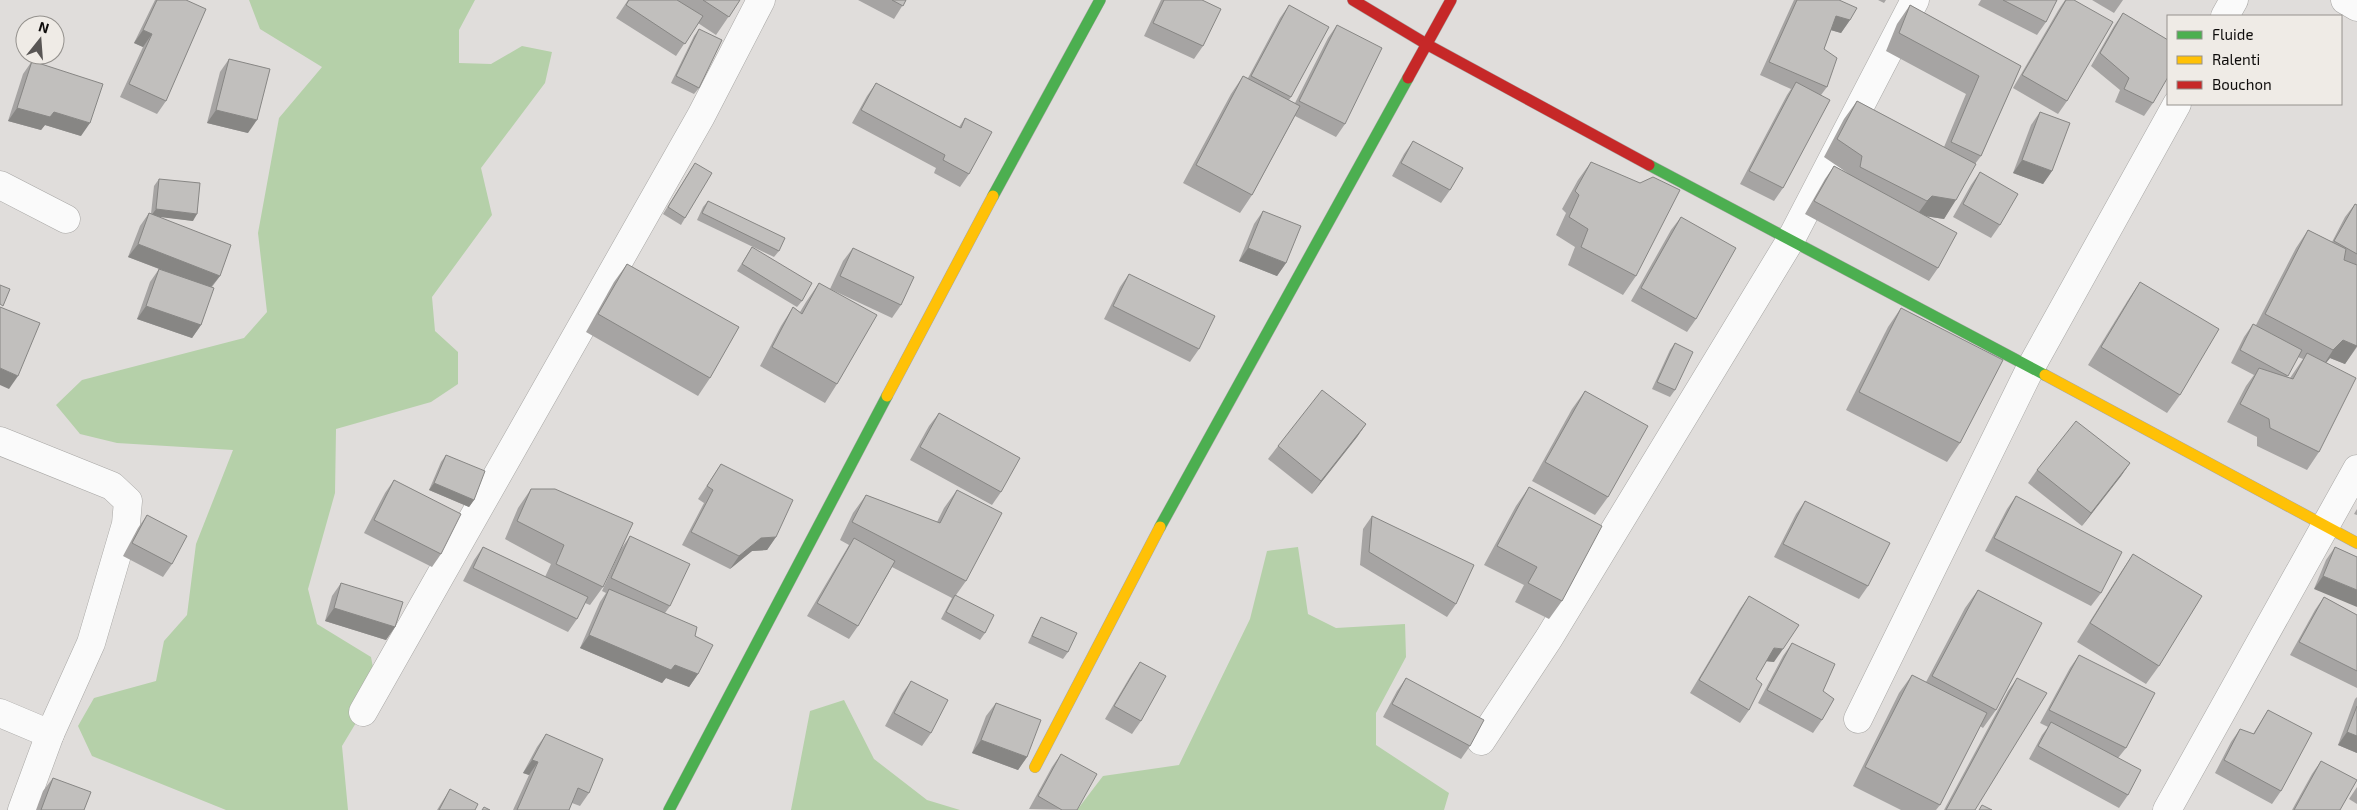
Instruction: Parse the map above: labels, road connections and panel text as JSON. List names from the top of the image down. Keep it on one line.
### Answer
{"legend":["Fluide","Ralenti","Bouchon"],"north":"top"}
